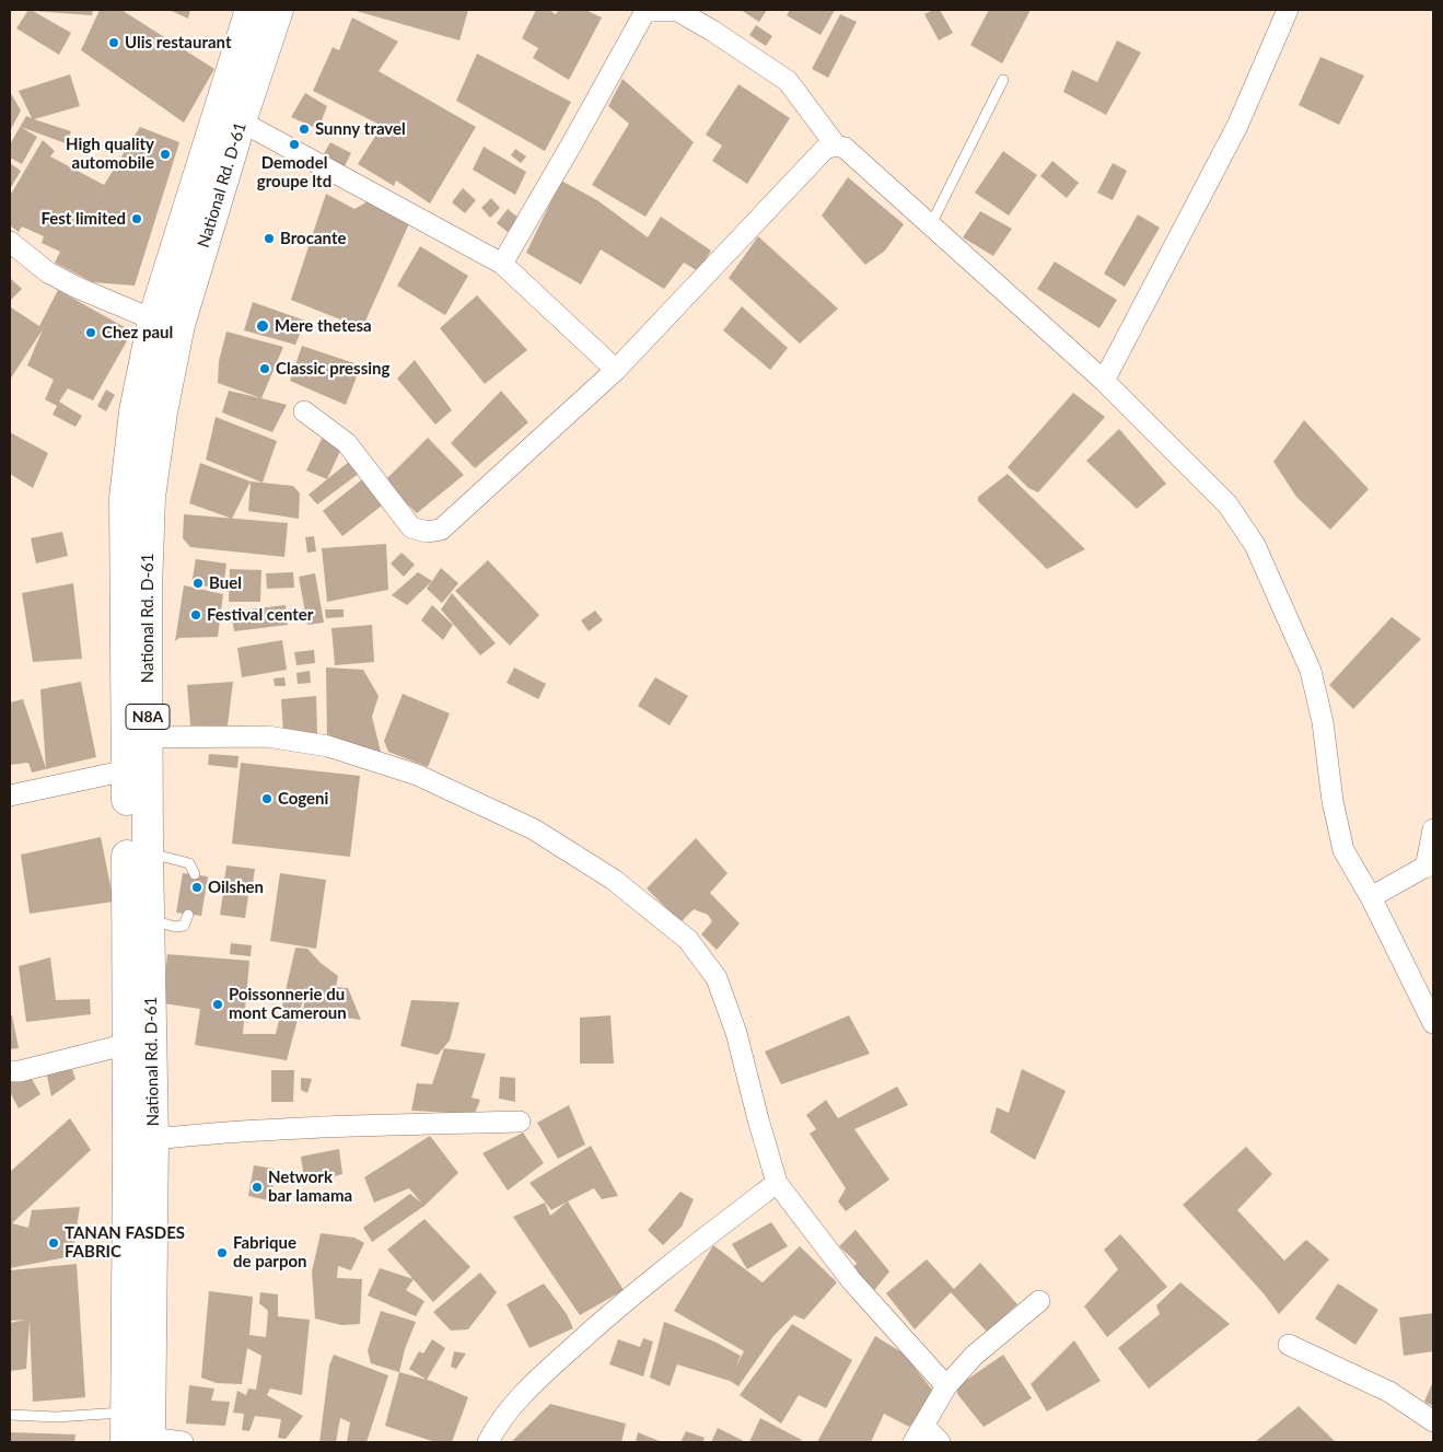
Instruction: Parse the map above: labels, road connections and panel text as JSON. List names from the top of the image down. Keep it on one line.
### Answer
{"streets":{"highway":["National Rd. D-61","N8A"]},"places":["Ulis restaurant","Sunny travel","Demodel groupe ltd","High quality automobile","Fest limited","Brocante","Mere thetesa","Chez paul","Classic pressing","Buel","Festival center","Cogeni","Oilshen","Poissonnerie du mont Cameroun","Network bar lamama","TANAN FASDES FABRIC","Fabrique de parpon"]}
